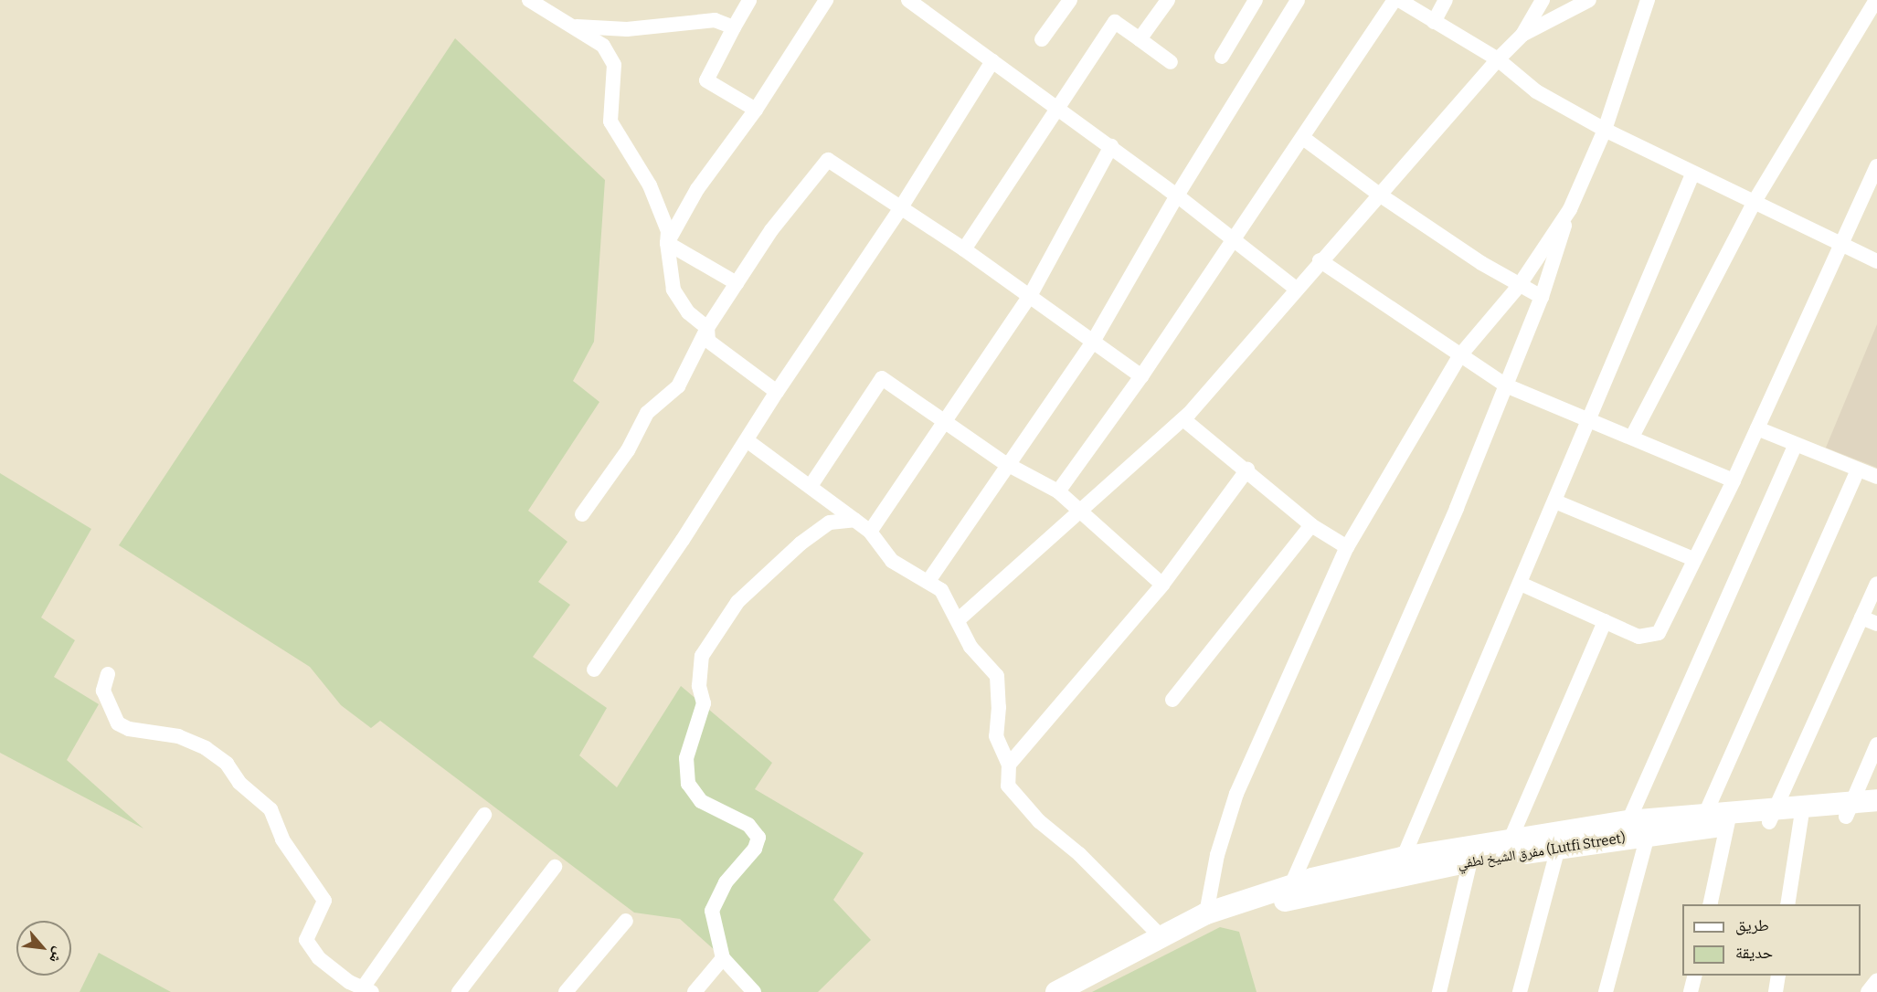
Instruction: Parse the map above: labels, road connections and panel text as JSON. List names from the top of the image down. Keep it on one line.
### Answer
{"streets":{"street":["مفرق الشيخ لطفي (Lutfi Street)"]},"legend":["طريق","حديقة"],"north":"bottom right"}
